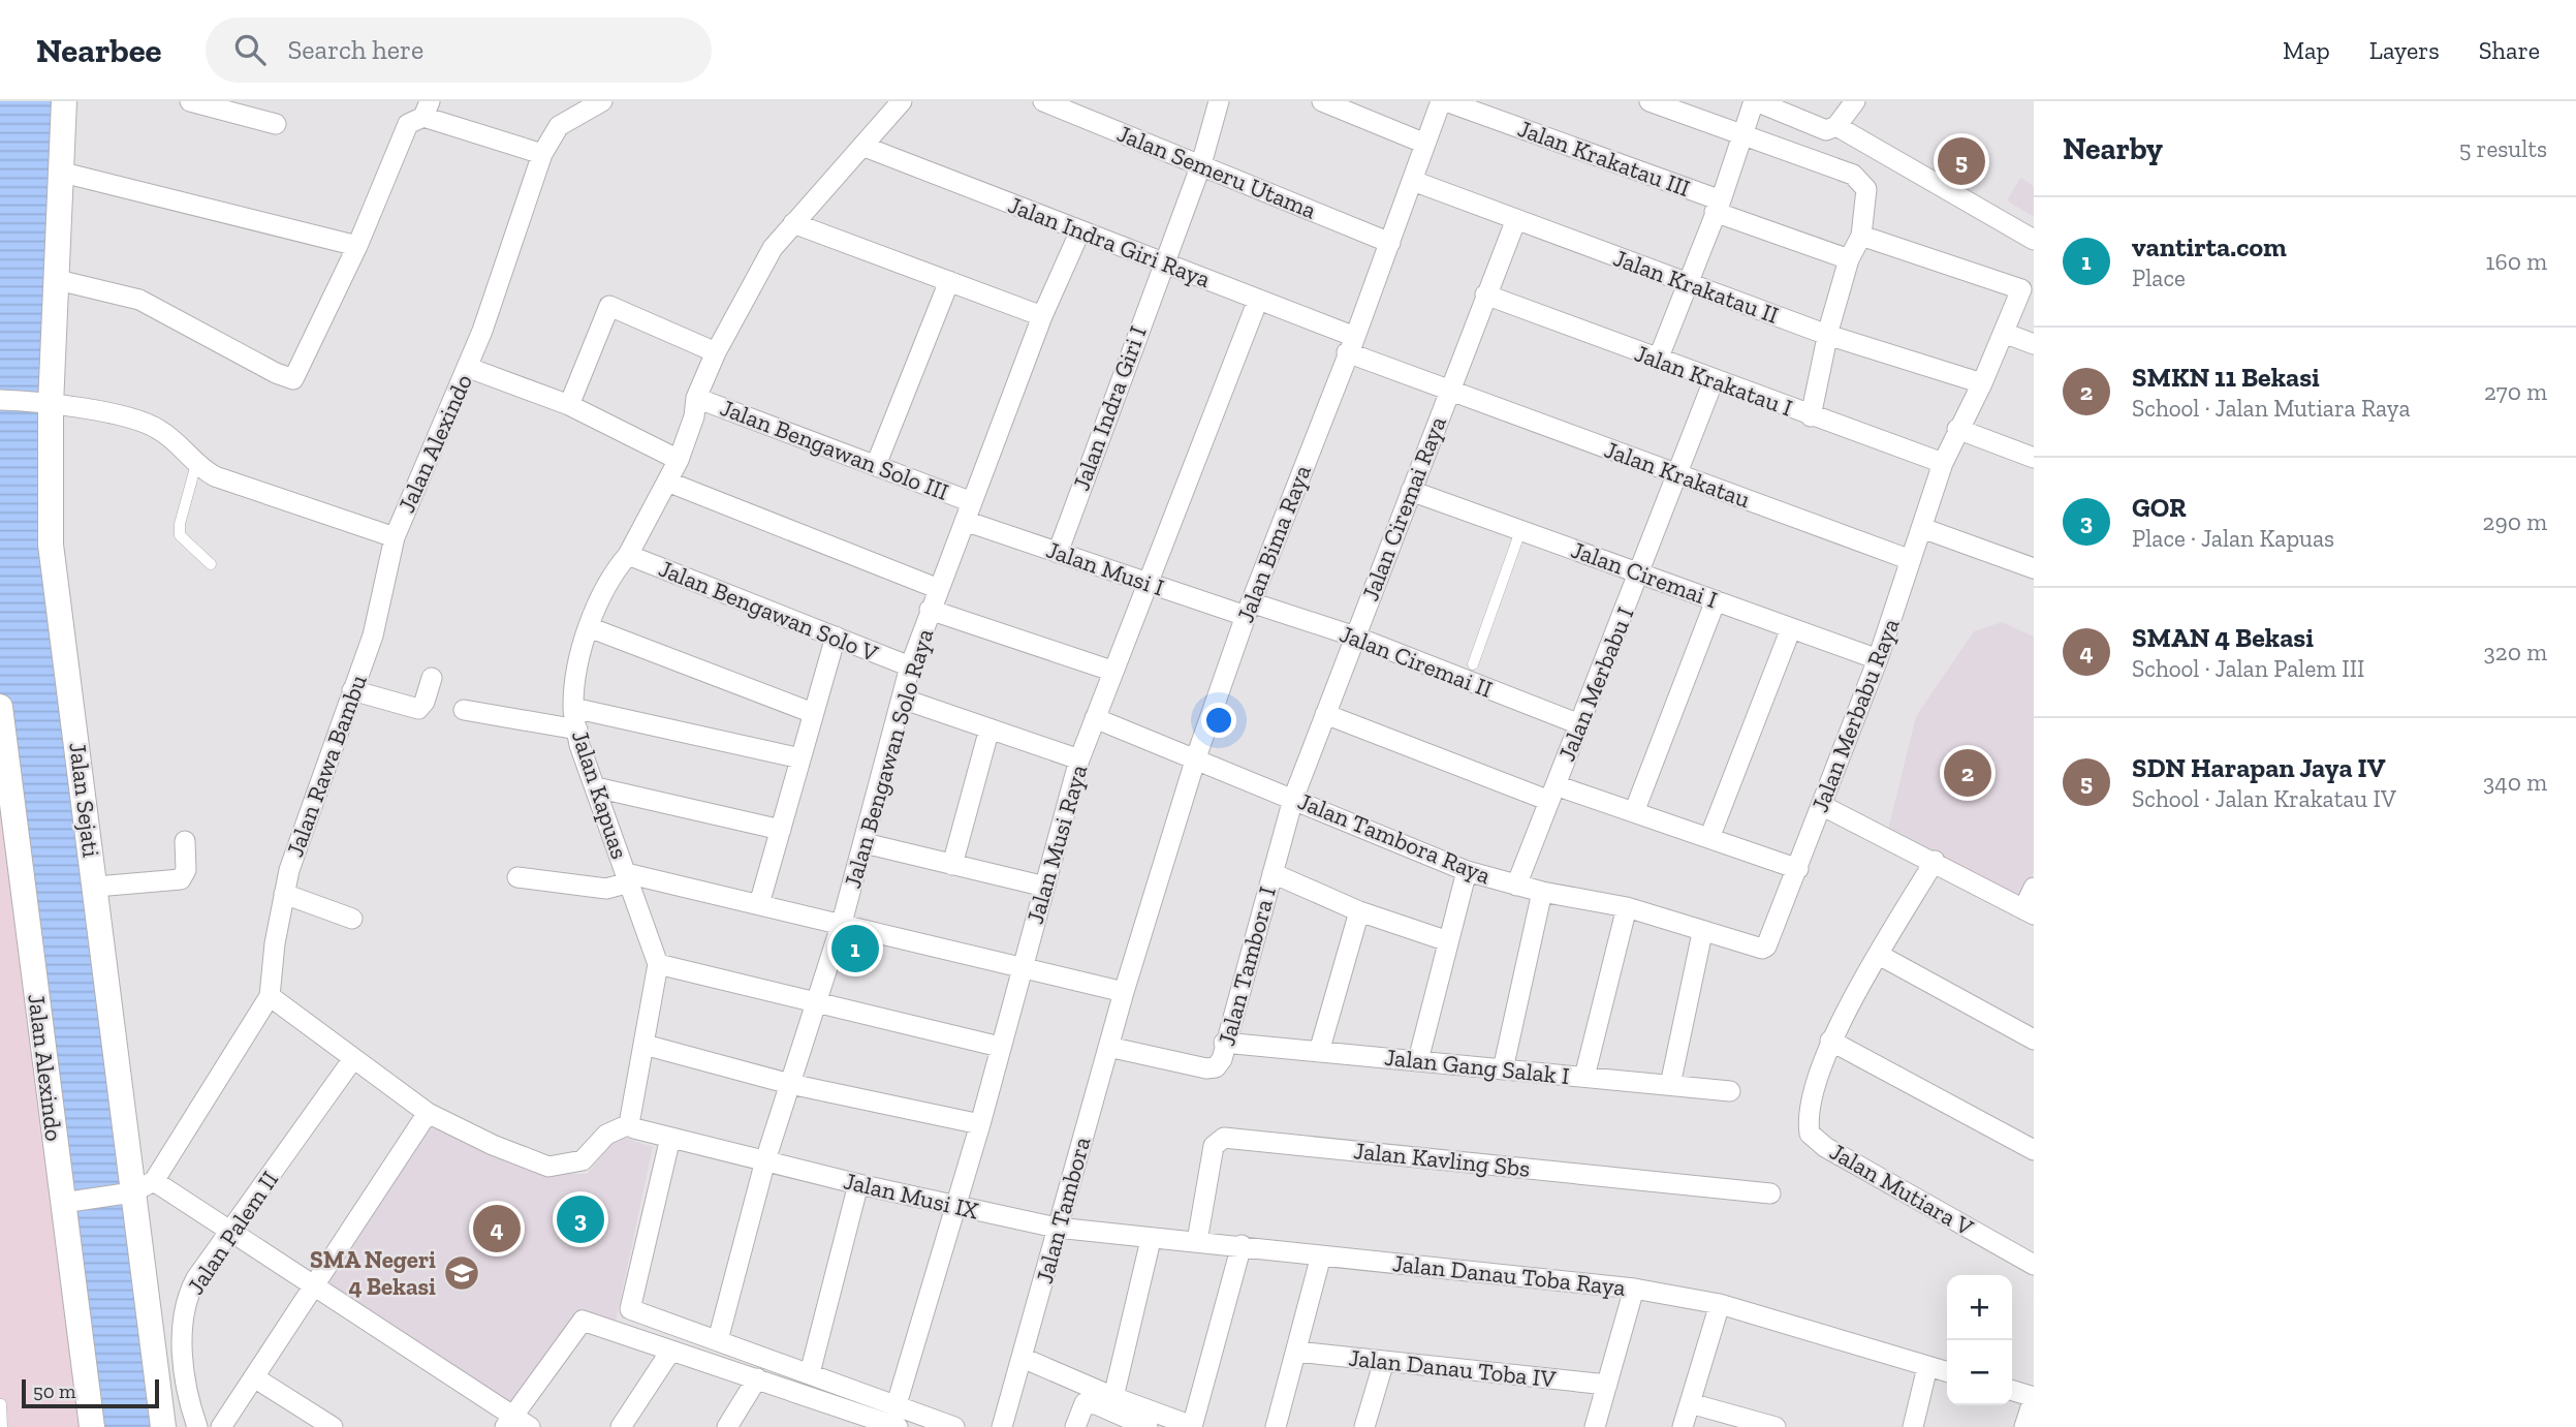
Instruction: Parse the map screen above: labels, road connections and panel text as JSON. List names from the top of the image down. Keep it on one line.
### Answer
{"streets":{"street":["Jalan Krakatau III","Jalan Semeru Utama","Jalan Indra Giri Raya","Jalan Krakatau II","Jalan Krakatau I","Jalan Indra Giri I","Jalan Alexindo","Jalan Bengawan Solo III","Jalan Krakatau","Jalan Ciremai Raya","Jalan Bima Raya","Jalan Musi I","Jalan Ciremai I","Jalan Bengawan Solo V","Jalan Ciremai II","Jalan Merbabu I","Jalan Merbabu Raya","Jalan Bengawan Solo Raya","Jalan Rawa Bambu","Jalan Kapuas","Jalan Sejati","Jalan Tambora Raya","Jalan Musi Raya","Jalan Tambora I","Jalan Gang Salak I","Jalan Kavling Sbs","Jalan Mutiara V","Jalan Musi IX","Jalan Tambora","Jalan Palem II","Jalan Danau Toba Raya","Jalan Danau Toba IV"]},"crossings":[["Jalan Krakatau III","Jalan Bima Raya"],["Jalan Semeru Utama","Jalan Indra Giri I"],["Jalan Semeru Utama","Jalan Bima Raya"],["Jalan Indra Giri Raya","Jalan Indra Giri I"],["Jalan Indra Giri Raya","Jalan Krakatau"],["Jalan Indra Giri Raya","Jalan Bima Raya"],["Jalan Indra Giri Raya","Jalan Bengawan Solo Raya"],["Jalan Indra Giri Raya","Jalan Kapuas"],["Jalan Indra Giri Raya","Jalan Musi Raya"],["Jalan Krakatau II","Jalan Ciremai Raya"],["Jalan Krakatau II","Jalan Bima Raya"],["Jalan Krakatau I","Jalan Ciremai Raya"],["Jalan Krakatau I","Jalan Merbabu I"],["Jalan Indra Giri I","Jalan Musi I"],["Jalan Alexindo","Jalan Rawa Bambu"],["Jalan Alexindo","Jalan Sejati"],["Jalan Bengawan Solo III","Jalan Musi I"],["Jalan Bengawan Solo III","Jalan Bengawan Solo Raya"],["Jalan Bengawan Solo III","Jalan Kapuas"],["Jalan Krakatau","Jalan Ciremai Raya"],["Jalan Krakatau","Jalan Bima Raya"],["Jalan Krakatau","Jalan Merbabu I"],["Jalan Krakatau","Jalan Merbabu Raya"],["Jalan Ciremai Raya","Jalan Ciremai I"],["Jalan Ciremai Raya","Jalan Ciremai II"],["Jalan Ciremai Raya","Jalan Tambora Raya"],["Jalan Ciremai Raya","Jalan Tambora I"],["Jalan Bima Raya","Jalan Musi I"],["Jalan Bima Raya","Jalan Ciremai II"],["Jalan Bima Raya","Jalan Tambora Raya"],["Jalan Bima Raya","Jalan Tambora"],["Jalan Musi I","Jalan Ciremai II"],["Jalan Musi I","Jalan Bengawan Solo Raya"],["Jalan Musi I","Jalan Musi Raya"],["Jalan Ciremai I","Jalan Merbabu I"],["Jalan Ciremai I","Jalan Merbabu Raya"],["Jalan Bengawan Solo V","Jalan Bengawan Solo Raya"],["Jalan Bengawan Solo V","Jalan Kapuas"],["Jalan Ciremai II","Jalan Merbabu I"],["Jalan Merbabu I","Jalan Merbabu Raya"],["Jalan Merbabu I","Jalan Tambora Raya"],["Jalan Merbabu Raya","Jalan Tambora Raya"],["Jalan Bengawan Solo Raya","Jalan Musi IX"],["Jalan Tambora Raya","Jalan Musi Raya"],["Jalan Tambora Raya","Jalan Tambora I"],["Jalan Musi Raya","Jalan Musi IX"],["Jalan Tambora I","Jalan Gang Salak I"],["Jalan Tambora I","Jalan Tambora"],["Jalan Kavling Sbs","Jalan Danau Toba Raya"],["Jalan Musi IX","Jalan Tambora"],["Jalan Musi IX","Jalan Danau Toba Raya"],["Jalan Tambora","Jalan Danau Toba Raya"]],"places":{"school or university":["SMA Negeri 4 Bekasi"]},"scale_bar":"50 m","page":{"header":"Nearbee","search":"Search here","nav":["Map","Layers","Share"],"heading":["Nearby","5 results"],"pins":["5","2","1","3","4"],"list":[{"mark":"1","name":"vantirta.com","note":"Place","value":"160 m"},{"mark":"2","name":"SMKN 11 Bekasi","note":"School · Jalan Mutiara Raya","value":"270 m"},{"mark":"3","name":"GOR","note":"Place · Jalan Kapuas","value":"290 m"},{"mark":"4","name":"SMAN 4 Bekasi","note":"School · Jalan Palem III","value":"320 m"},{"mark":"5","name":"SDN Harapan Jaya IV","note":"School · Jalan Krakatau IV","value":"340 m"}],"map_buttons":["+","−"],"scale":"50 m"}}
